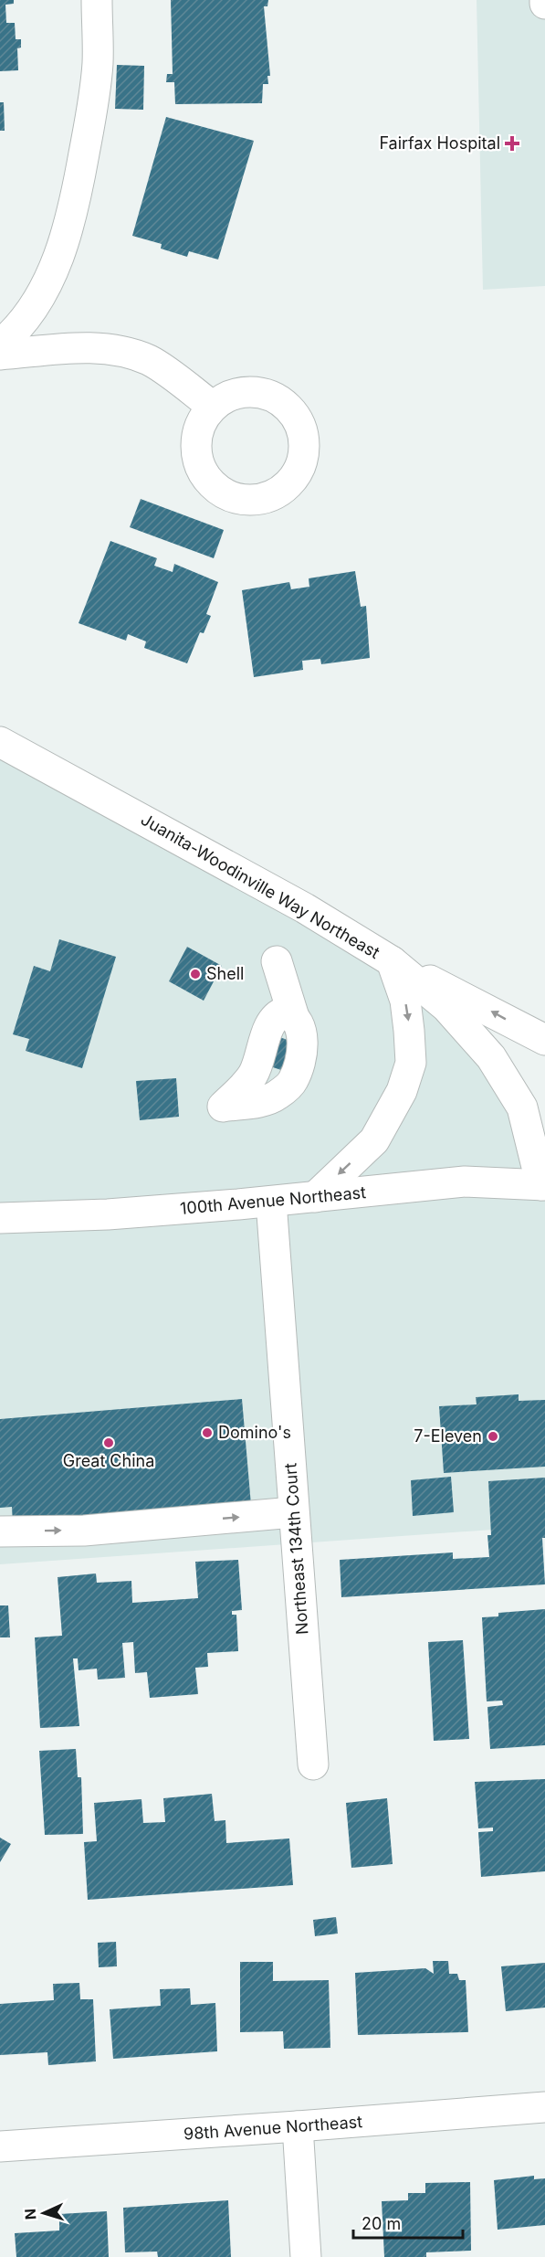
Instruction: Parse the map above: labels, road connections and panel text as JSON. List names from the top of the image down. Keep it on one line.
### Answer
{"streets":{"street":["Juanita-Woodinville Way Northeast","100th Avenue Northeast","Northeast 134th Court","98th Avenue Northeast"]},"crossings":[["Juanita-Woodinville Way Northeast","100th Avenue Northeast"],["100th Avenue Northeast","Northeast 134th Court"]],"places":{"health":["Fairfax Hospital"],"other":["Shell","Domino's","7-Eleven","Great China"]},"scale_bar":"20 m","north":"left"}
